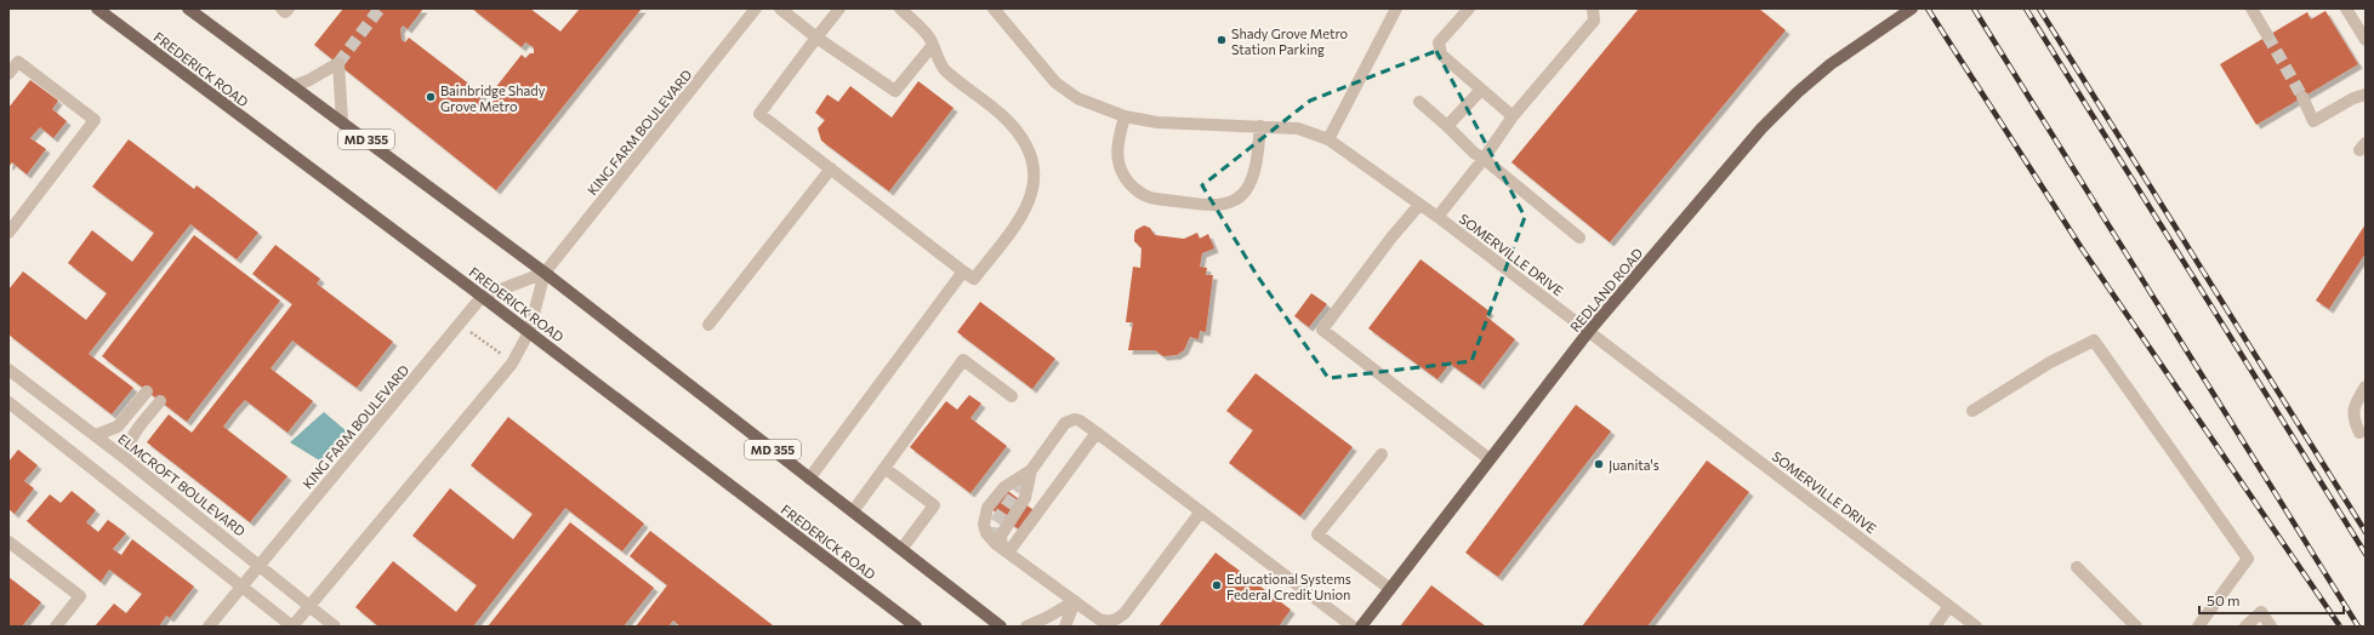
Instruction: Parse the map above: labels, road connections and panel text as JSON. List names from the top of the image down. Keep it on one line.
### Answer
{"streets":{"main road":["FREDERICK ROAD","MD 355","REDLAND ROAD"],"street":["KING FARM BOULEVARD","SOMERVILLE DRIVE","ELMCROFT BOULEVARD"]},"crossings":[["FREDERICK ROAD","KING FARM BOULEVARD"],["KING FARM BOULEVARD","MD 355"],["KING FARM BOULEVARD","ELMCROFT BOULEVARD"],["SOMERVILLE DRIVE","REDLAND ROAD"]],"places":["Shady Grove Metro Station Parking","Bainbridge Shady Grove Metro","Juanita's","Educational Systems Federal Credit Union"],"scale_bar":"50 m"}
